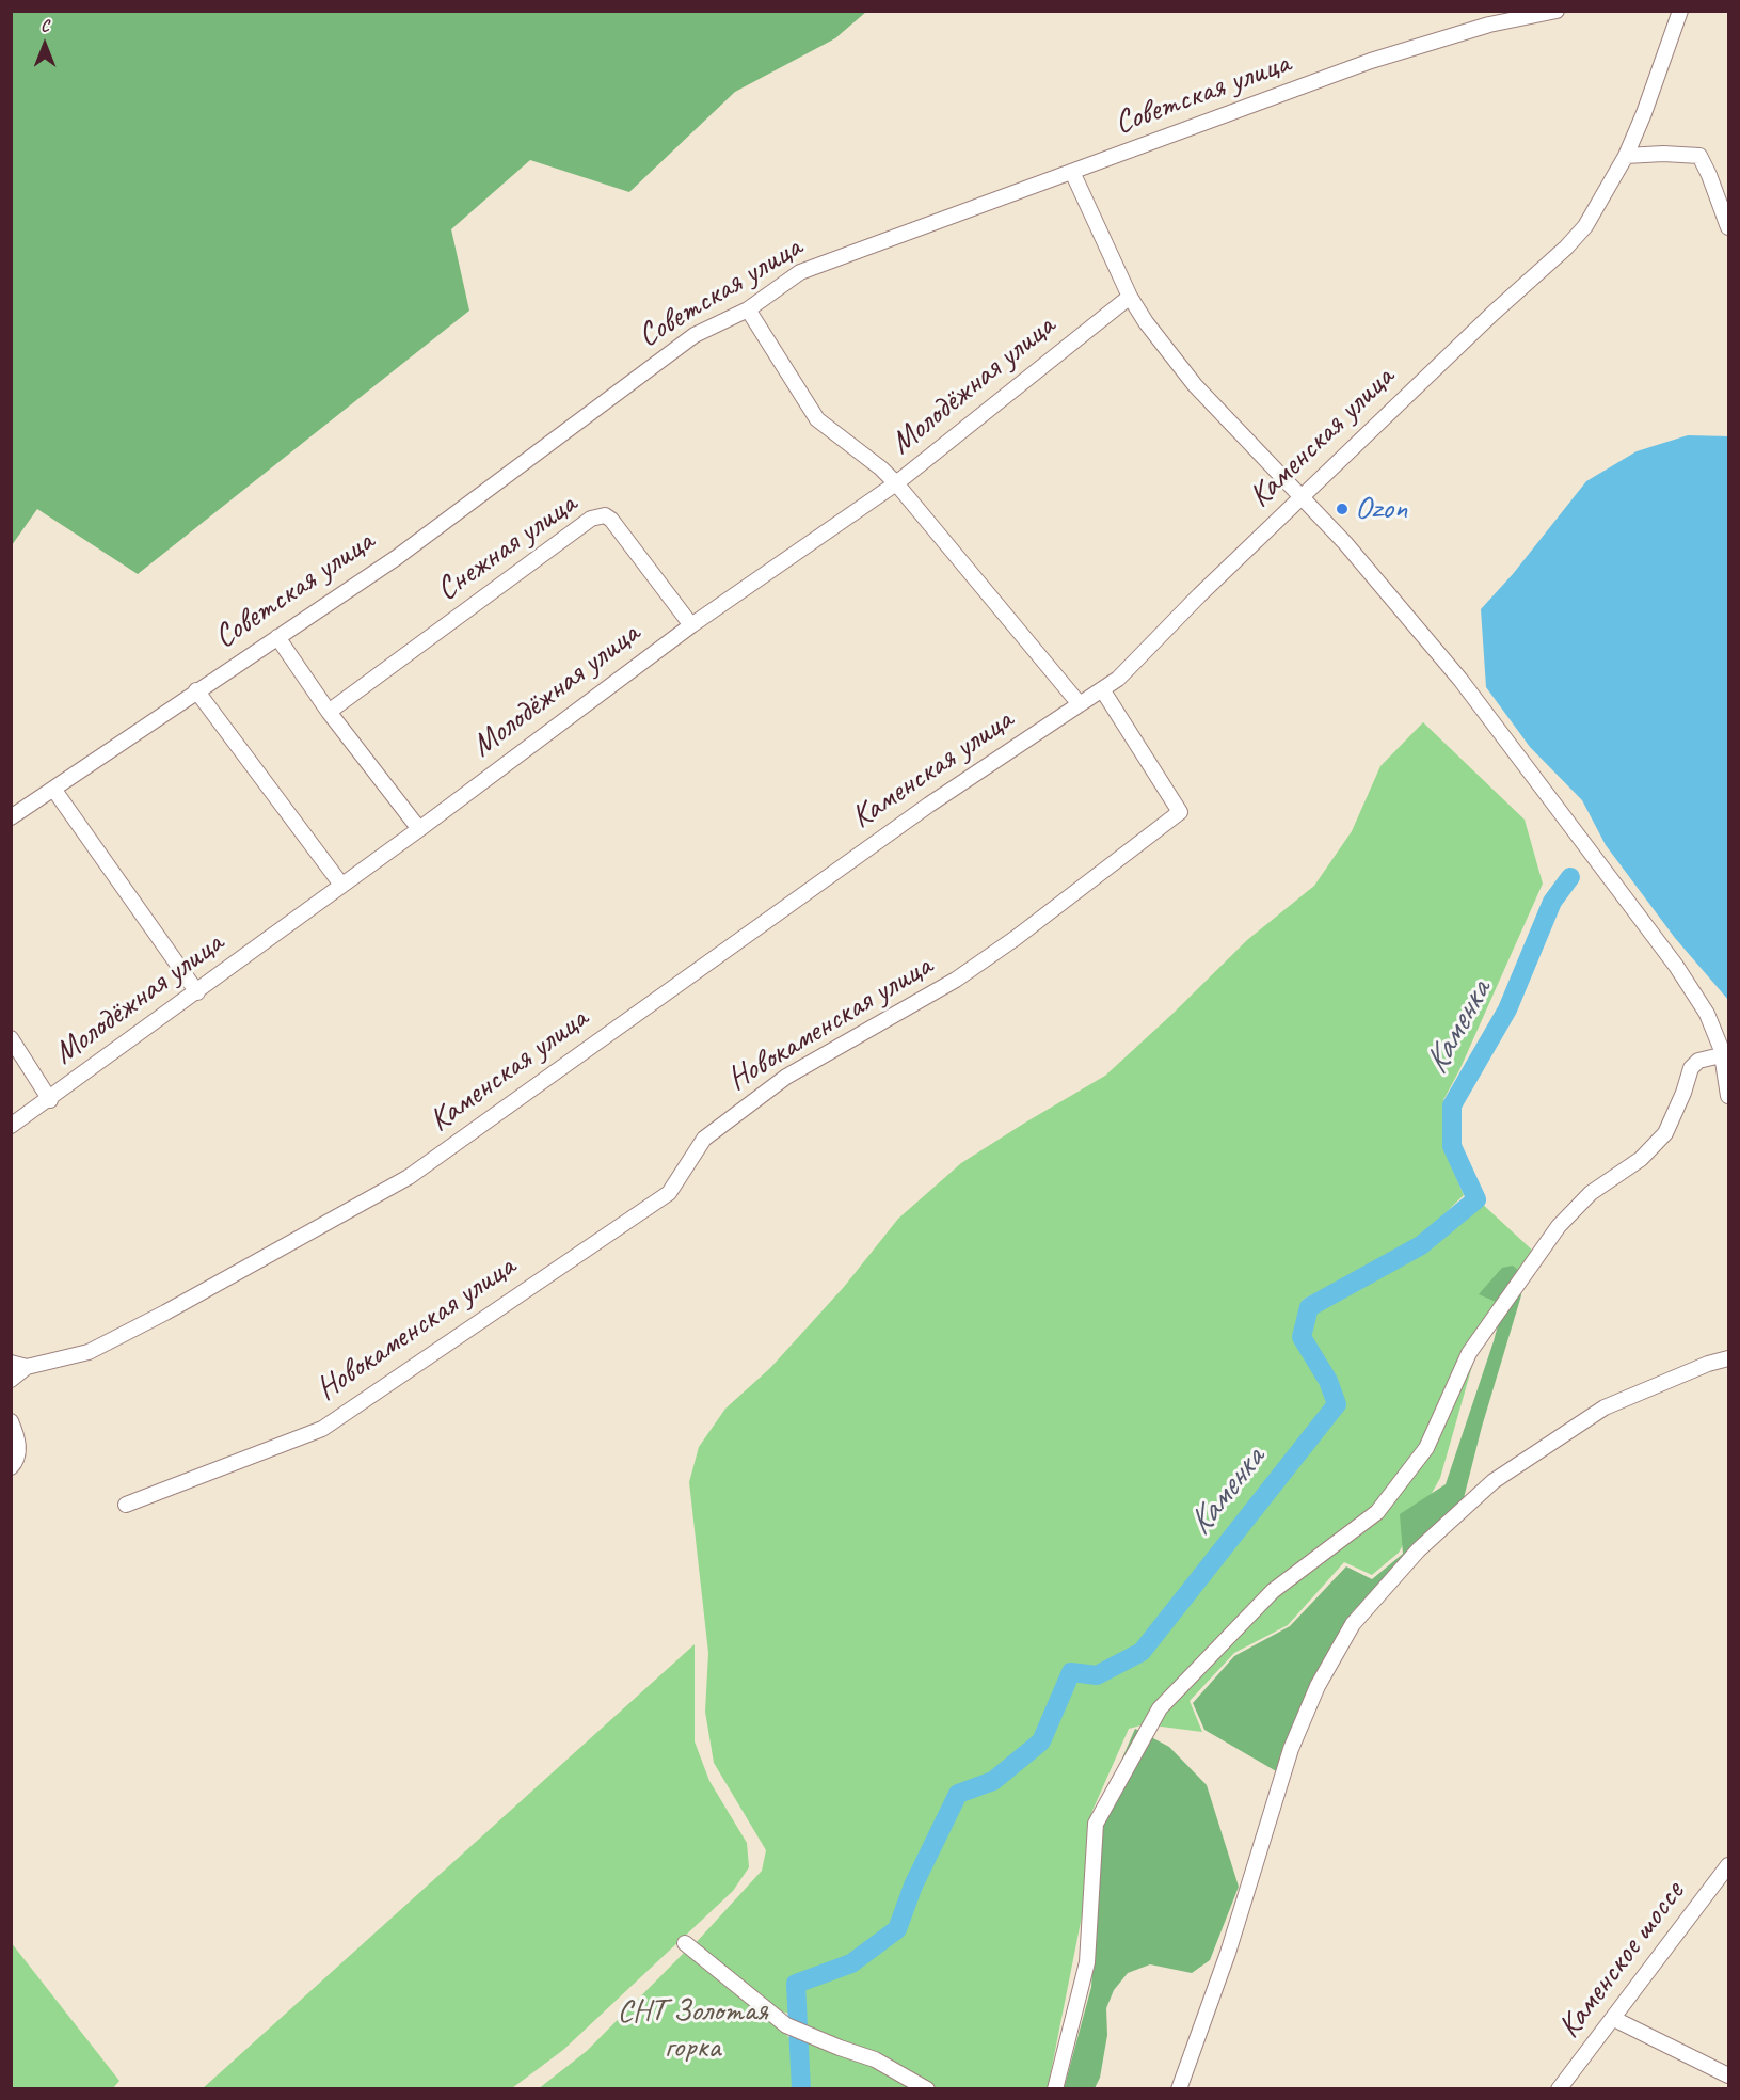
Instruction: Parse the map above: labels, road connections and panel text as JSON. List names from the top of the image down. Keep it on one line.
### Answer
{"streets":{"street":["Советская улица","Молодёжная улица","Каменская улица","Снежная улица","Новокаменская улица","Каменское шоссе"]},"crossings":[["Молодёжная улица","Снежная улица"],["Каменская улица","Новокаменская улица"]],"water":["Каменка"],"parks":["СНТ Золотая горка"],"places":["Ozon"],"north":"top"}
